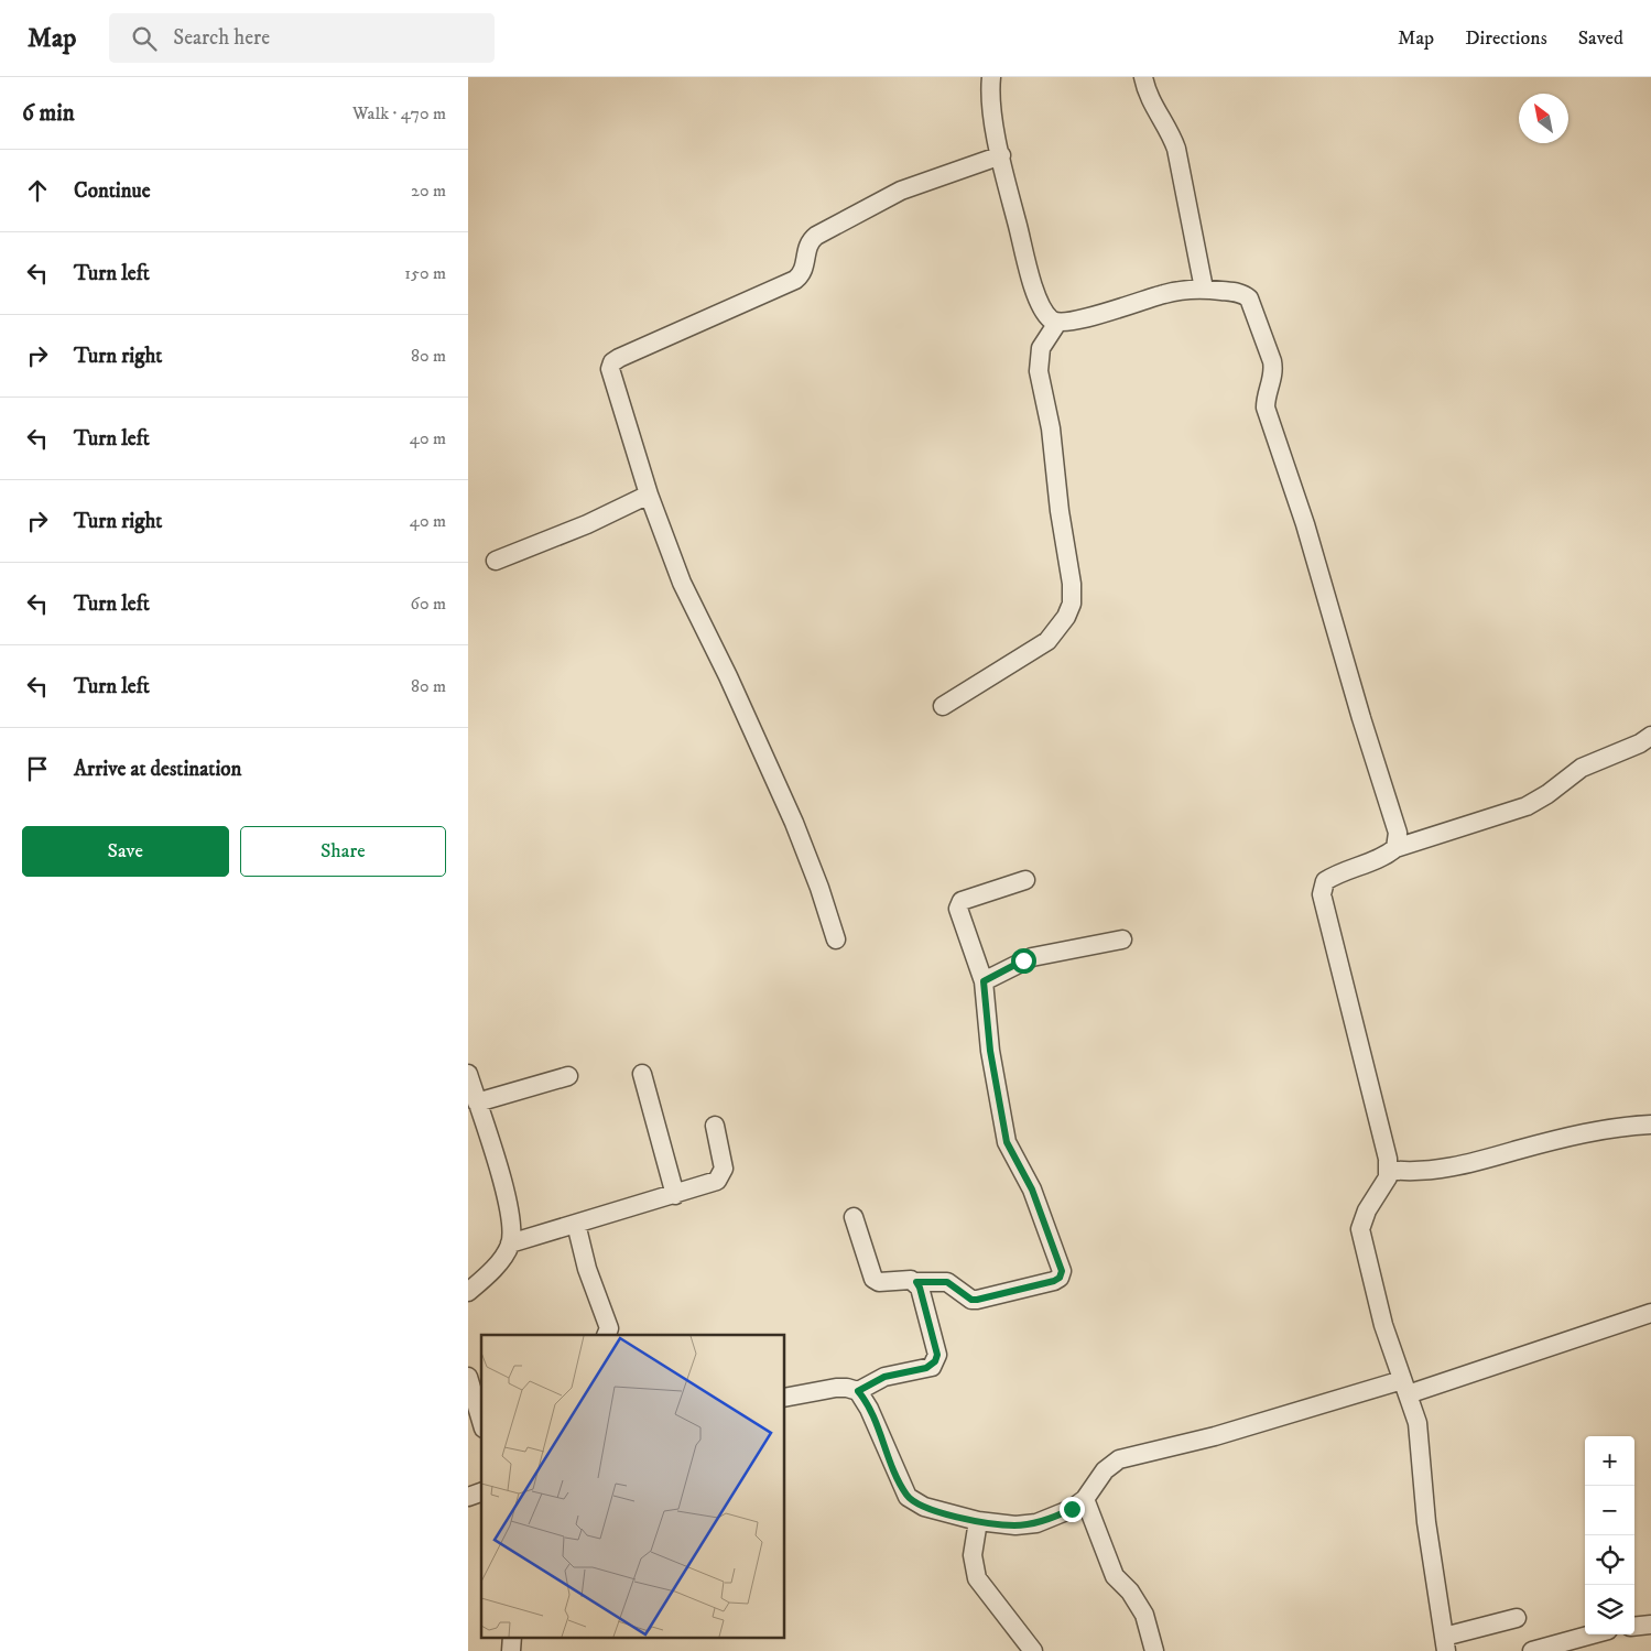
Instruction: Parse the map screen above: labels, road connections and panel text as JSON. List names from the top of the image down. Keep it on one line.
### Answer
{"north":"top left","page":{"header":"Map","search":"Search here","nav":["Map","Directions","Saved"],"heading":["6 min","Walk · 470 m"],"list":[["Continue","20 m"],["Turn left","150 m"],["Turn right","80 m"],["Turn left","40 m"],["Turn right","40 m"],["Turn left","60 m"],["Turn left","80 m"],"Arrive at destination"],"buttons":["Save","Share"],"map_buttons":["+","−"]}}
